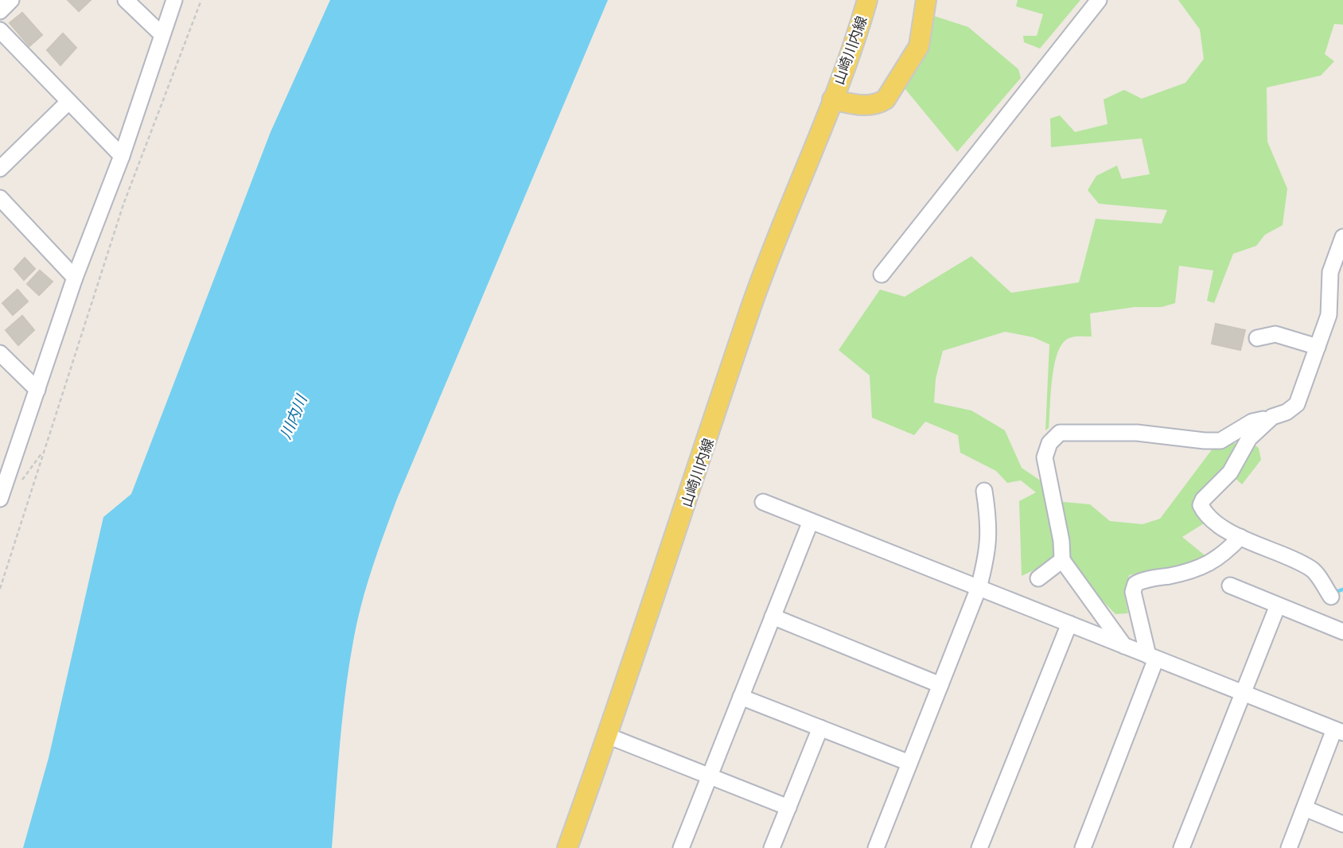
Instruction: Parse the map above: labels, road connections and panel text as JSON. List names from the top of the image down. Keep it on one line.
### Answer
{"streets":{"main road":["山崎川内線"]},"water":["川内川"]}
